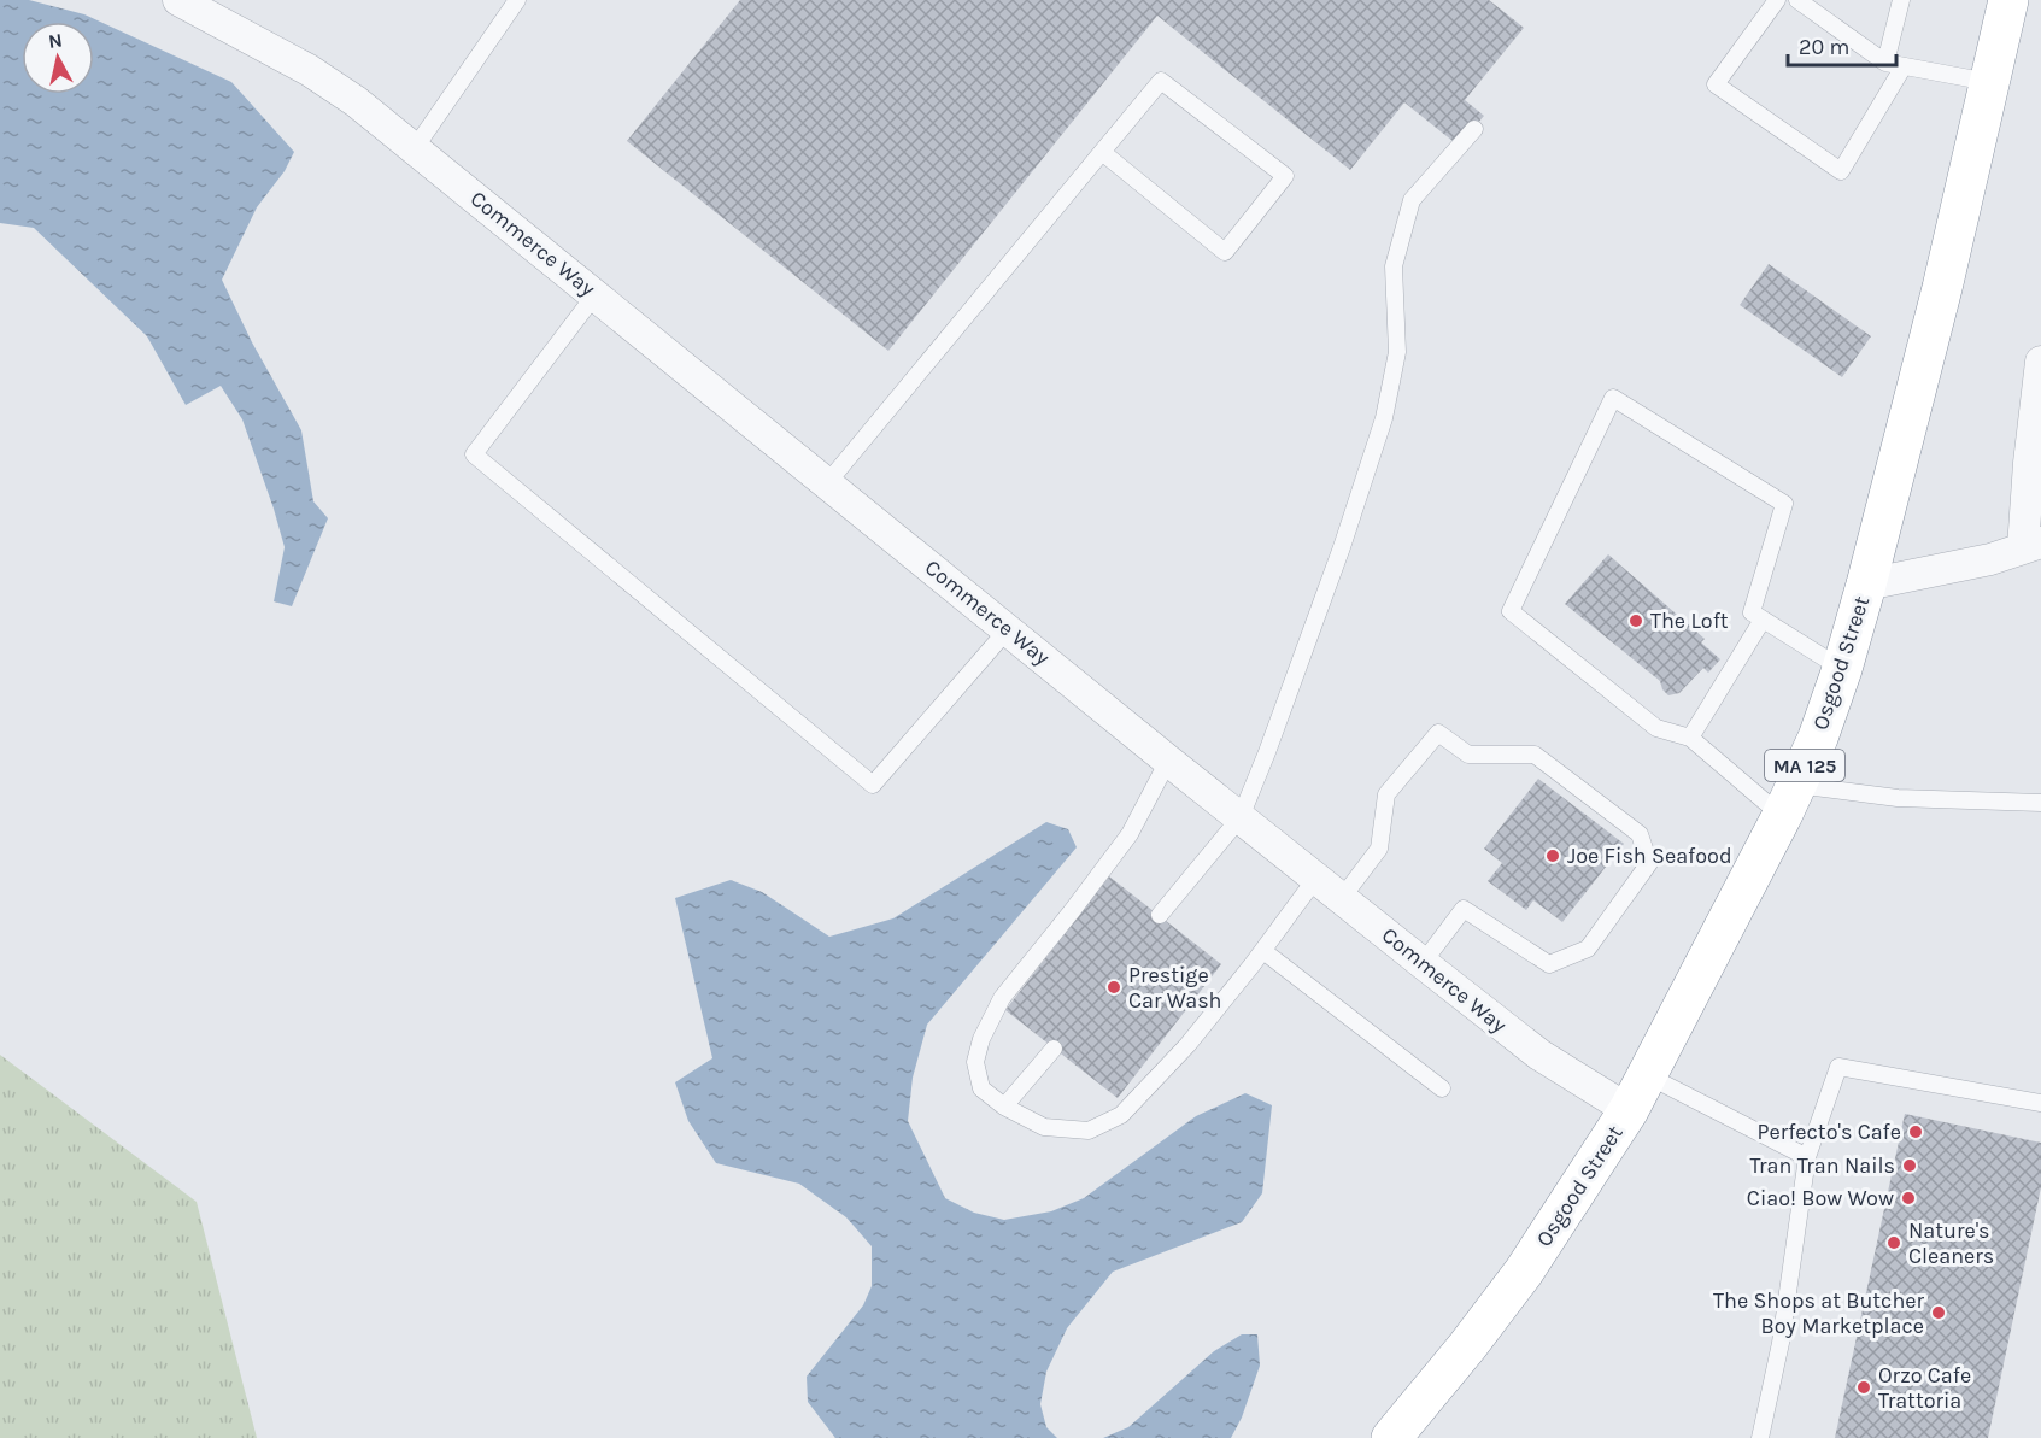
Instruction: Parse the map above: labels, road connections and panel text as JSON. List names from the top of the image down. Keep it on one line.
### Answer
{"streets":{"highway":["Osgood Street","MA 125"],"street":["Commerce Way"]},"crossings":[["Commerce Way","Osgood Street"]],"places":["The Loft","Joe Fish Seafood","Prestige Car Wash","Perfecto's Cafe","Tran Tran Nails","Ciao! Bow Wow","Nature's Cleaners","The Shops at Butcher Boy Marketplace","Orzo Cafe Trattoria"],"scale_bar":"20 m","north":"top"}
